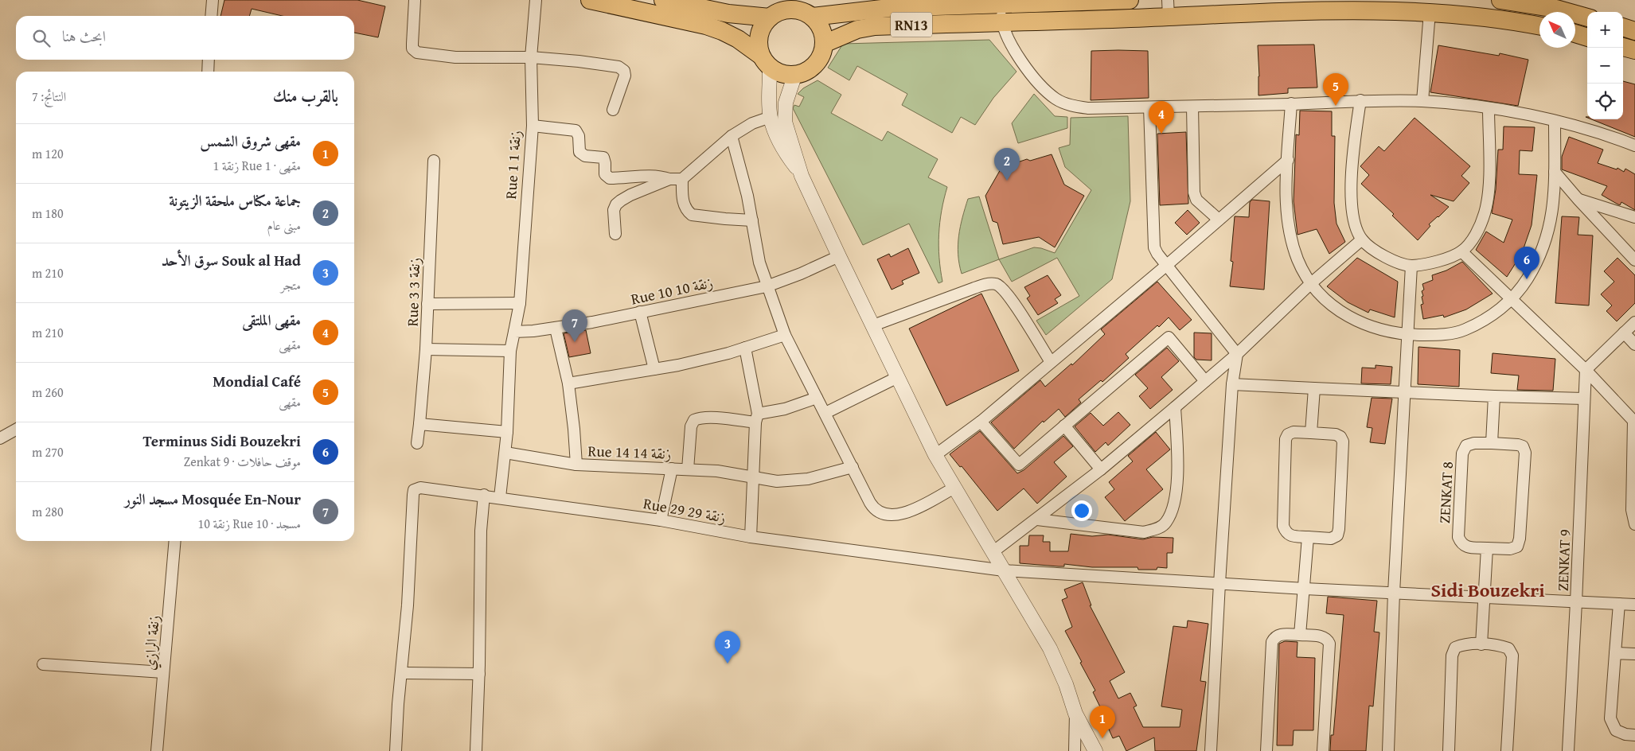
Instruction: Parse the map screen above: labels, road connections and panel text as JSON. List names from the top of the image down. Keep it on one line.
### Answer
{"streets":{"main road":["RN13"],"street":["Rue 1 زنقة 1","Rue 10 زنقة 10","Rue 3 زنقة 3","Rue 14 زنقة 14","ZENKAT 8","Rue 29 زنقة 29","ZENKAT 9","زنقة الرازي"]},"crossings":[["Rue 1 زنقة 1","Rue 10 زنقة 10"],["Rue 1 زنقة 1","Rue 14 زنقة 14"],["Rue 1 زنقة 1","Rue 29 زنقة 29"],["Rue 10 زنقة 10","Rue 3 زنقة 3"],["Rue 29 زنقة 29","ZENKAT 9"]],"districts":["Sidi Bouzekri"],"north":"top left","page":{"map_buttons":["+","−"],"search":"ابحث هنا","heading":["بالقرب منك","النتائج: 7"],"pins":["5","4","2","6","7","3","1"],"list":[{"mark":"1","name":"مقهى شروق الشمس","note":"مقهى · Rue 1 زنقة 1","value":"120 m"},{"mark":"2","name":"جماعة مكناس ملحقة الزيتونة","note":"مبنى عام","value":"180 m"},{"mark":"3","name":"Souk al Had سوق الأحد","note":"متجر","value":"210 m"},{"mark":"4","name":"مقهى الملتقى","note":"مقهى","value":"210 m"},{"mark":"5","name":"Mondial Café","note":"مقهى","value":"260 m"},{"mark":"6","name":"Terminus Sidi Bouzekri","note":"موقف حافلات · Zenkat 9","value":"270 m"},{"mark":"7","name":"Mosquée En-Nour مسجد النور","note":"مسجد · Rue 10 زنقة 10","value":"280 m"}]}}
